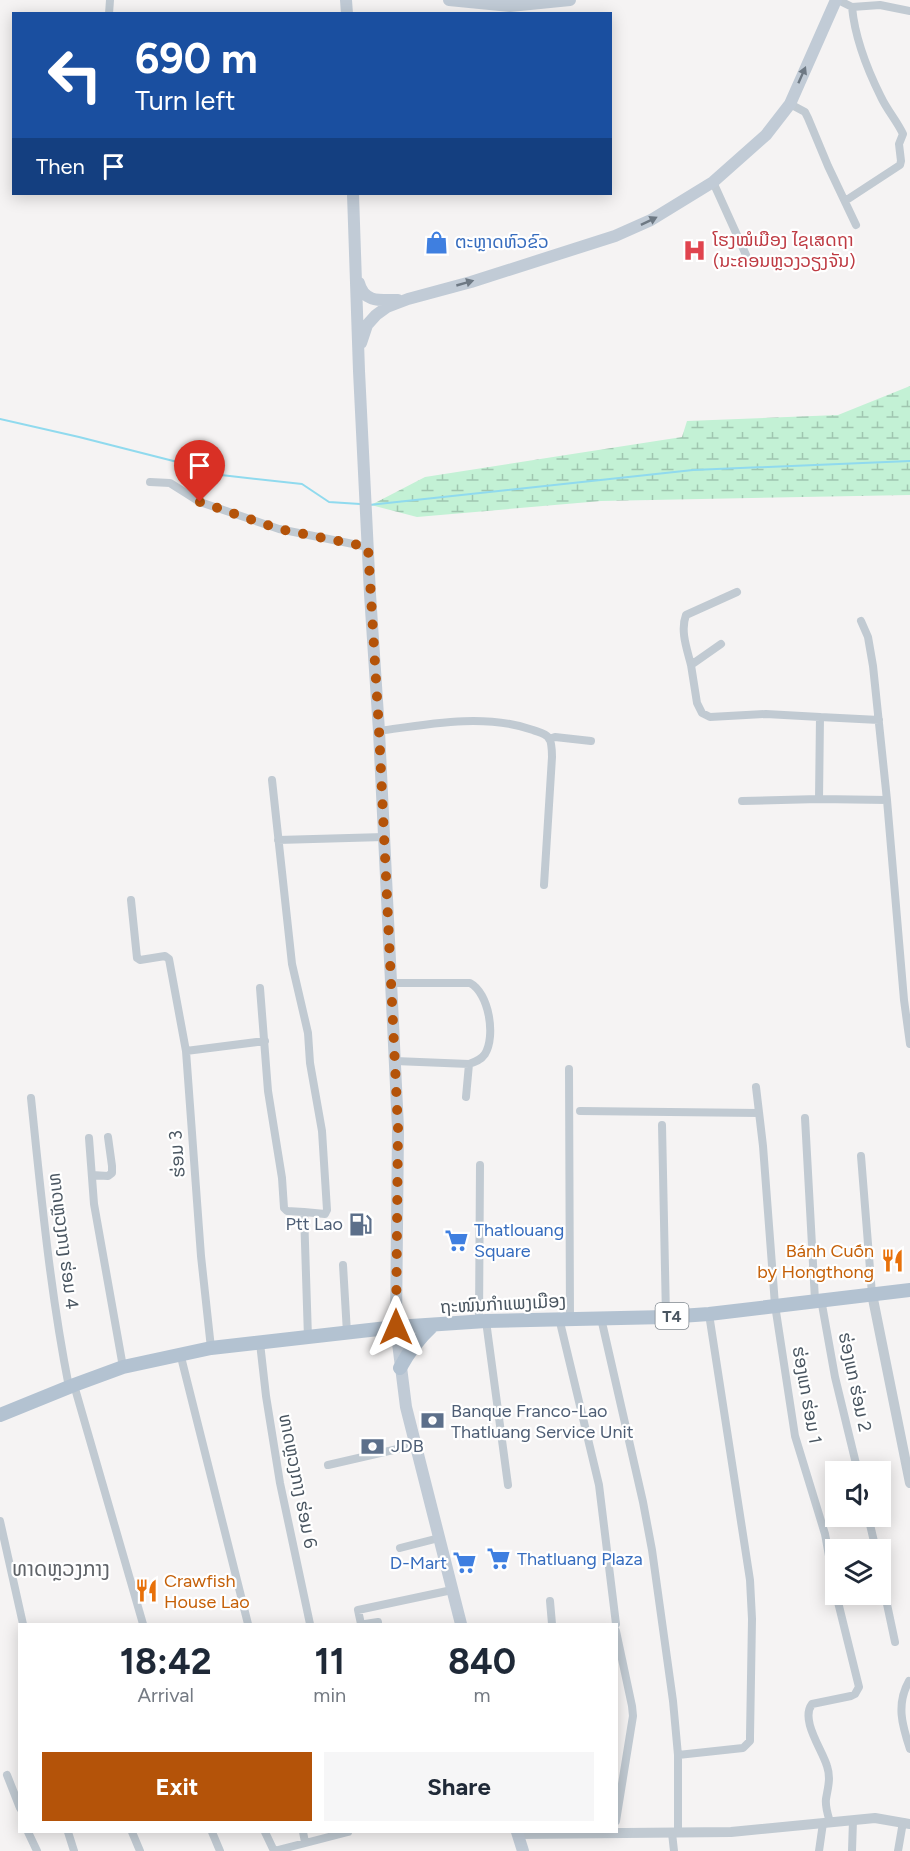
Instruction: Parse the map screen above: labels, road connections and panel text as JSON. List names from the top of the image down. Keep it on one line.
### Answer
{"streets":{"main road":["ຖະໜົນກຳແພງເມືອງ","T4"],"street":["ຮ່ອມ 3","ທາດຫຼວງກາງ ຮ່ອມ 4","ຮ່ອງແກ ຮ່ອມ 2","ຮ່ອງແກ ຮ່ອມ 1","ທາດຫຼວງກາງ ຮ່ອມ 6"]},"crossings":[["ຮ່ອມ 3","ຖະໜົນກຳແພງເມືອງ"],["ທາດຫຼວງກາງ ຮ່ອມ 4","ຖະໜົນກຳແພງເມືອງ"],["ຖະໜົນກຳແພງເມືອງ","ຮ່ອງແກ ຮ່ອມ 2"],["ຖະໜົນກຳແພງເມືອງ","ຮ່ອງແກ ຮ່ອມ 1"],["ຖະໜົນກຳແພງເມືອງ","ທາດຫຼວງກາງ ຮ່ອມ 6"]],"districts":["ທາດຫຼວງກາງ"],"places":{"shop":["ຕະຫຼາດຫົວຂົວ"],"hospital":["ໂຮງໝໍເມືອງ ໄຊເສດຖາ (ນະຄອນຫຼວງວຽງຈັນ)"],"fuel station":["Ptt Lao"],"supermarket":["Thatlouang Square","Thatluang Plaza","D-Mart"],"restaurant":["Bánh Cuốn by Hongthong","Crawfish House Lao"],"bank":["Banque Franco-Lao Thatluang Service Unit","JDB"]},"page":{"turn":["690 m","Turn left"],"then":"Then","eta":["18:42","Arrival","11","min","840","m"],"buttons":["Exit","Share"]}}
